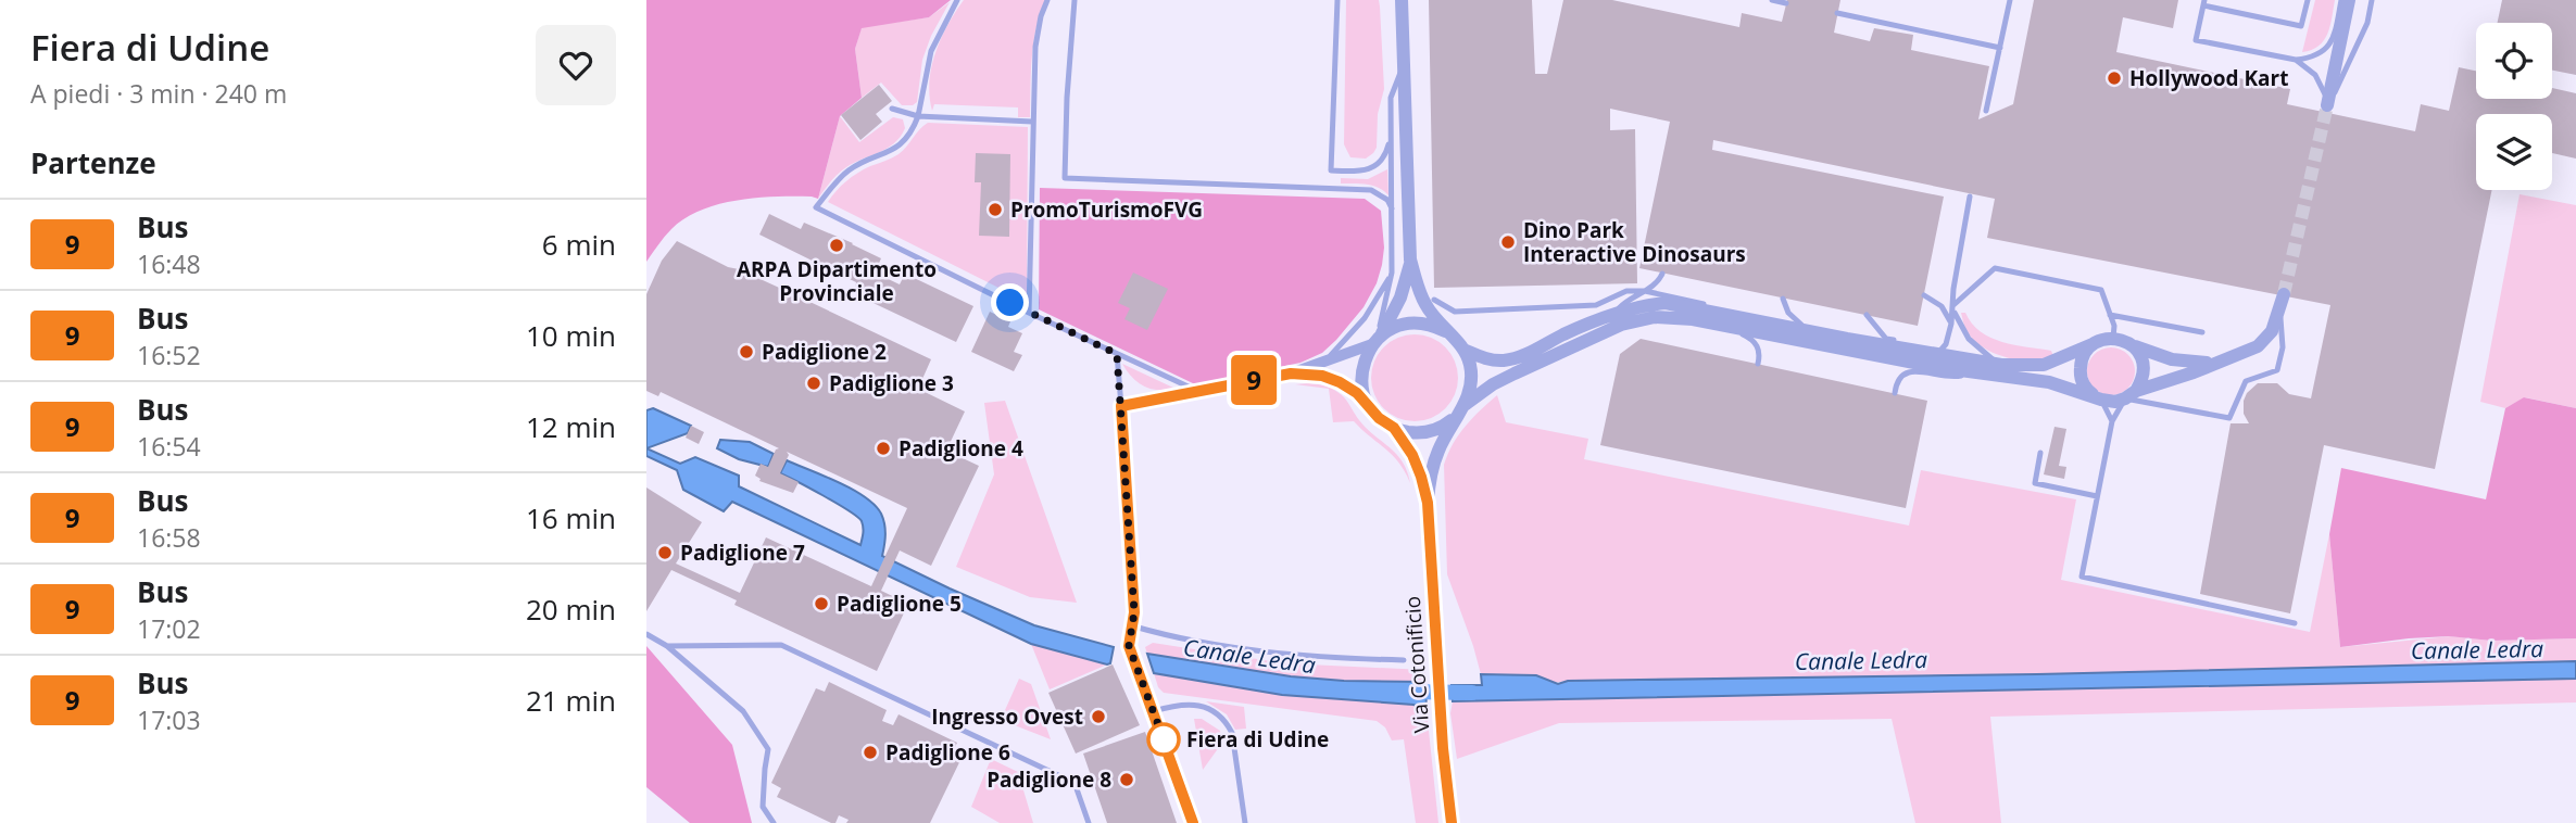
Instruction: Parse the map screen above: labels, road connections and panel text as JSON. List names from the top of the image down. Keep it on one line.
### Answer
{"streets":{"street":["Via Cotonificio"]},"water":["Canale Ledra"],"places":["Hollywood Kart","PromoTurismoFVG","Dino Park Interactive Dinosaurs","ARPA Dipartimento Provinciale","Padiglione 2","Padiglione 3","Padiglione 4","Padiglione 7","Padiglione 5","Ingresso Ovest","Fiera di Udine","Padiglione 6","Padiglione 8"],"lines":["bus line 9"],"page":{"heading":[["Fiera di Udine","A piedi · 3 min · 240 m"],"Partenze"],"on_map":"9","list":[{"mark":"9","name":"Bus","note":"16:48","value":"6 min"},{"mark":"9","name":"Bus","note":"16:52","value":"10 min"},{"mark":"9","name":"Bus","note":"16:54","value":"12 min"},{"mark":"9","name":"Bus","note":"16:58","value":"16 min"},{"mark":"9","name":"Bus","note":"17:02","value":"20 min"},{"mark":"9","name":"Bus","note":"17:03","value":"21 min"}]}}
